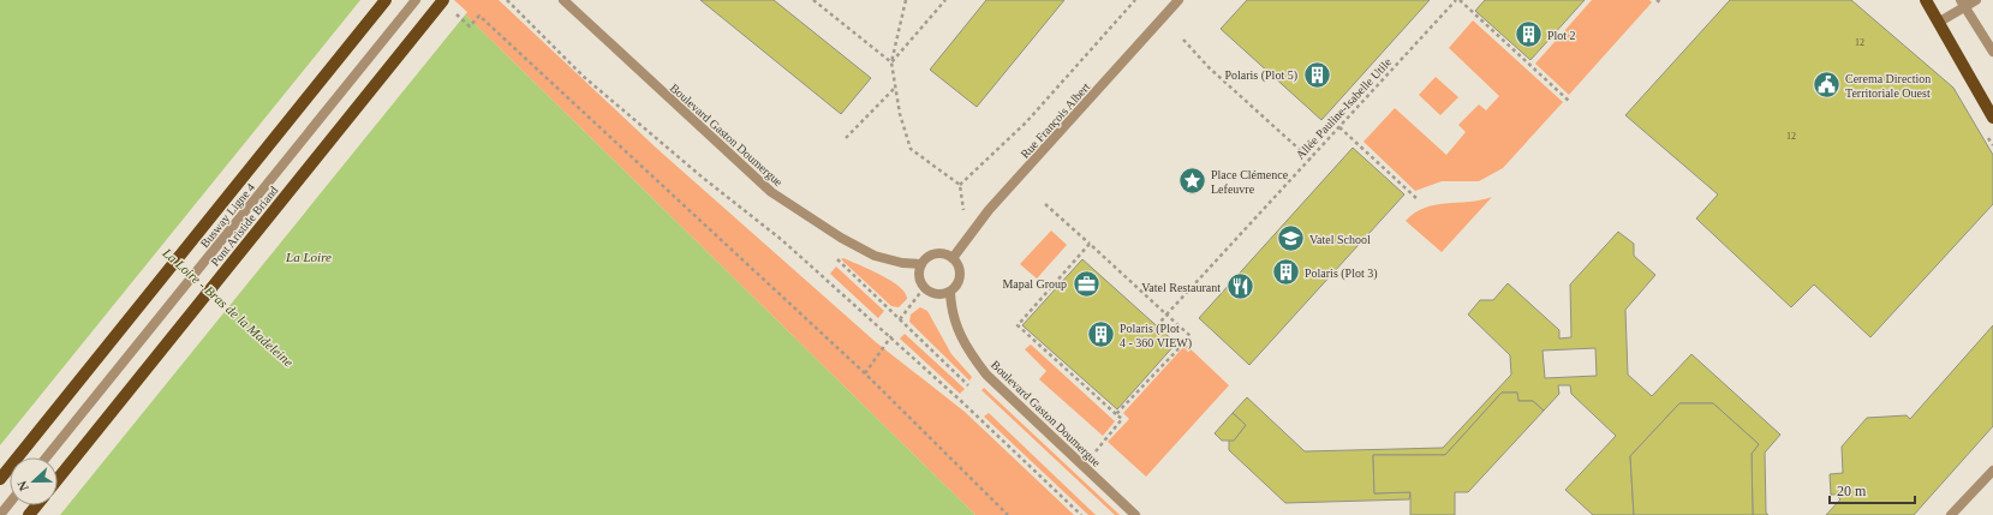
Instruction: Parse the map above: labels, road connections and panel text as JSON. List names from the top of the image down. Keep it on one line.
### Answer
{"streets":{"main road":["Pont Aristide Briand"],"street":["Rue François Albert","Boulevard Gaston Doumergue","Busway Ligne 4"],"path":["Allée Pauline-Isabelle Utile"]},"crossings":[["Rue François Albert","Boulevard Gaston Doumergue"]],"water":["La Loire","La Loire - Bras de la Madeleine"],"places":{"building":["Plot 2","Polaris (Plot 5)","Polaris (Plot 3)","Polaris (Plot 4 - 360 VIEW)"],"public building":["Cerema Direction Territoriale Ouest"],"place":["Place Clémence Lefeuvre"],"school or university":["Vatel School"],"office":["Mapal Group"],"restaurant":["Vatel Restaurant"]},"house_numbers":["12","12"],"scale_bar":"20 m","north":"left"}
